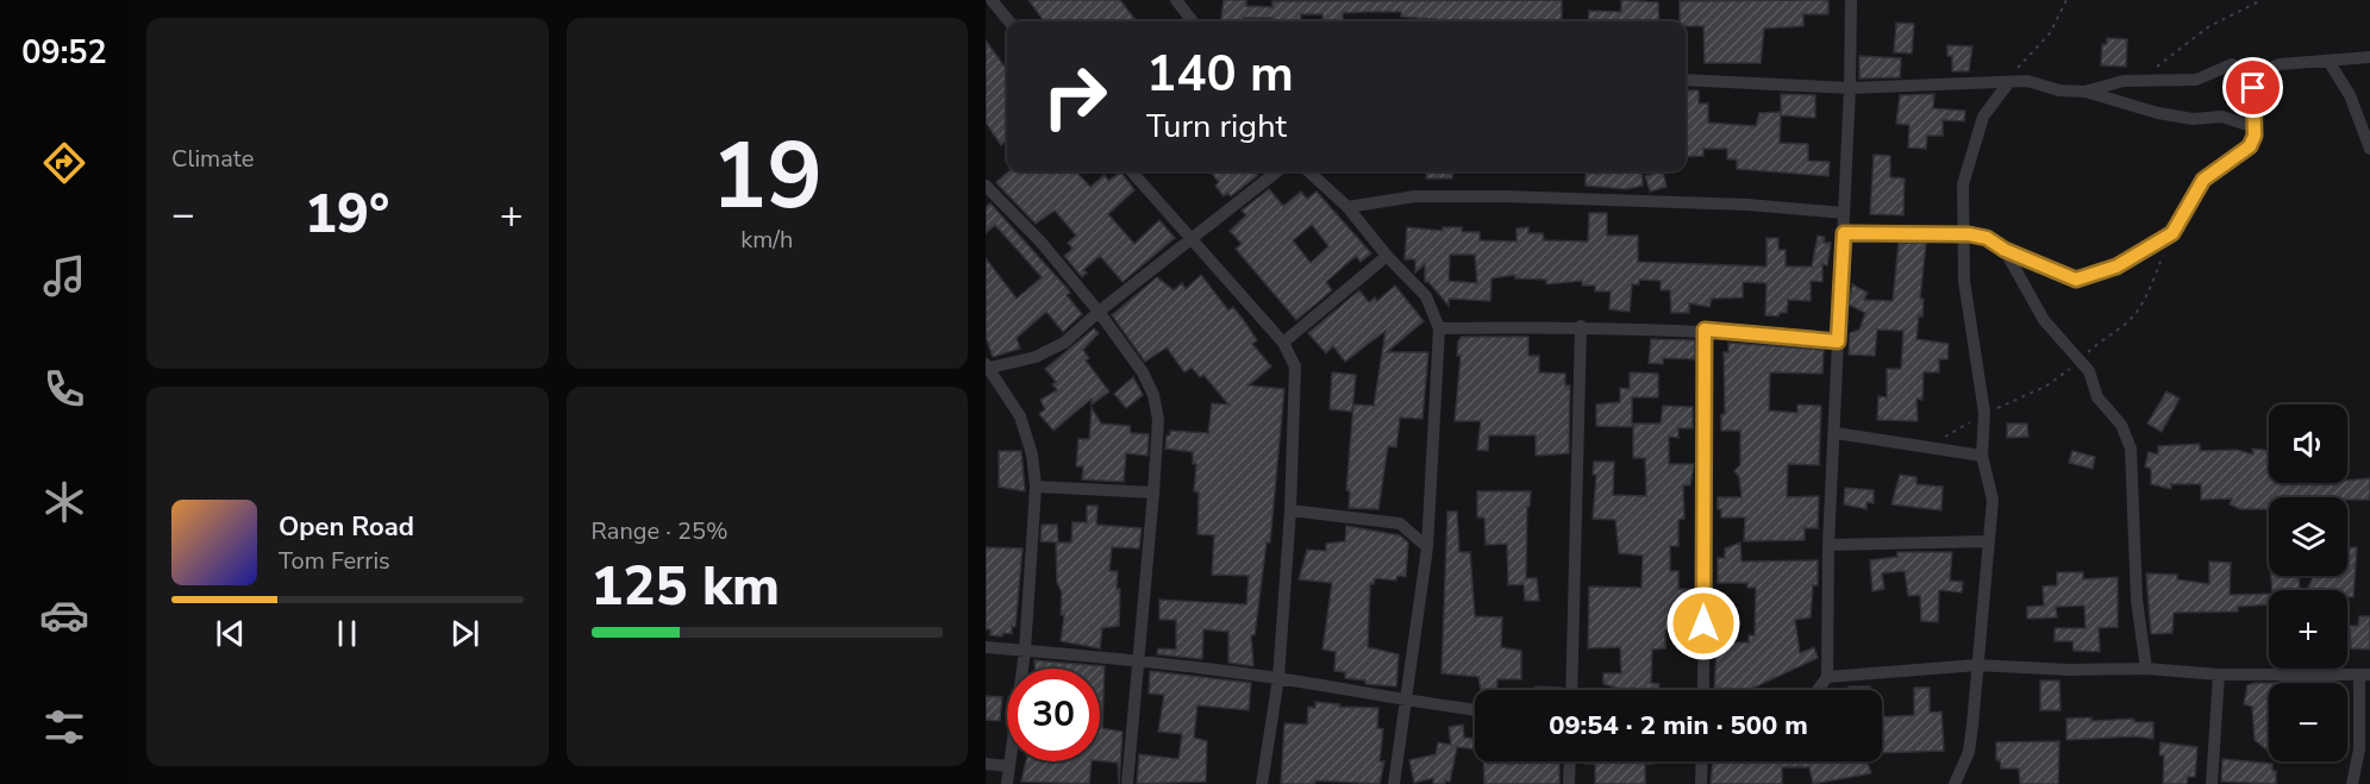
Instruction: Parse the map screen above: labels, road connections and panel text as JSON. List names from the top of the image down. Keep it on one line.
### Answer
{"page":{"tabs":"09:52","tile":["Climate",["19","km/h"],["Range · 25%","125 km"]],"turn":["140 m","Turn right"],"heat":["−","19°","+"],"map_buttons":["+","−"],"song":["Open Road","Tom Ferris"],"limit":"30","trip":"09:54 · 2 min · 500 m"}}
